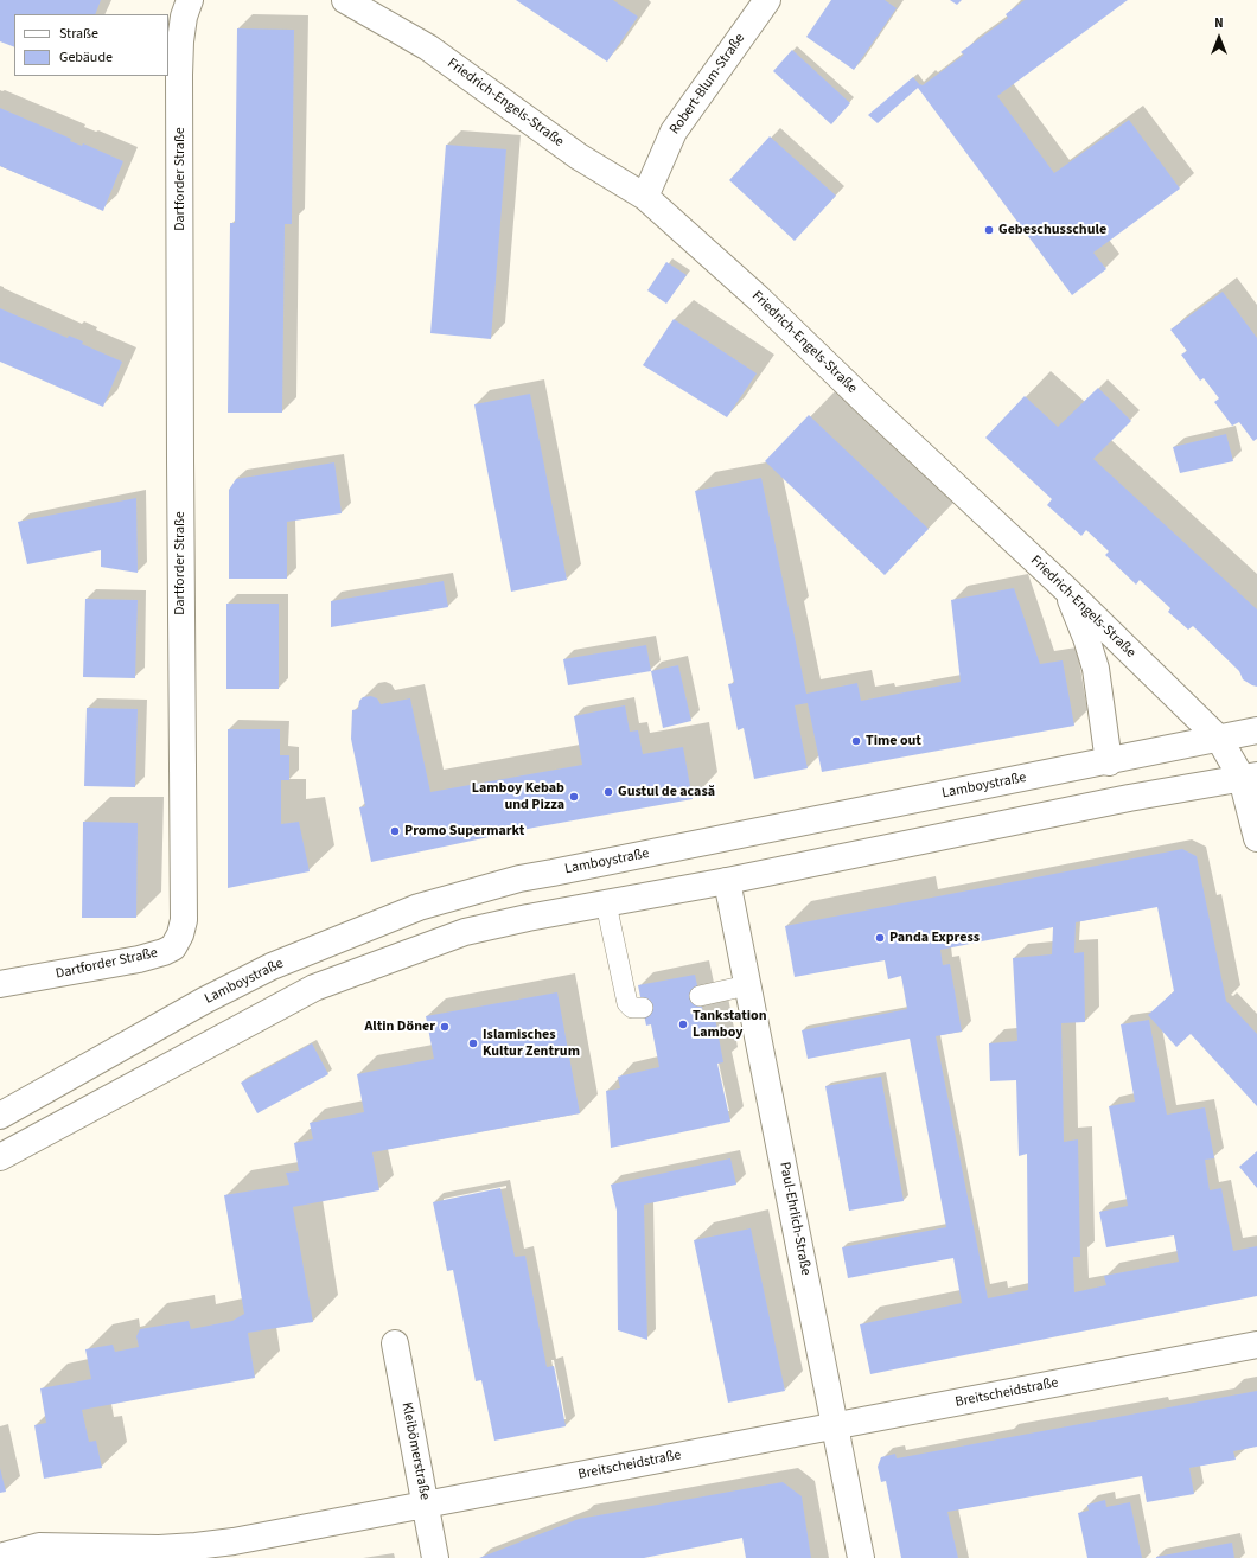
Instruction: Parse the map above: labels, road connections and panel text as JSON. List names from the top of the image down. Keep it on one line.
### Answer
{"streets":{"street":["Robert-Blum-Straße","Friedrich-Engels-Straße","Dartforder Straße","Lamboystraße","Paul-Ehrlich-Straße","Breitscheidstraße","Kleibömerstraße"]},"crossings":[["Robert-Blum-Straße","Friedrich-Engels-Straße"],["Friedrich-Engels-Straße","Lamboystraße"],["Paul-Ehrlich-Straße","Breitscheidstraße"],["Breitscheidstraße","Kleibömerstraße"]],"places":["Gebeschusschule","Time out","Gustul de acasă","Lamboy Kebab und Pizza","Promo Supermarkt","Panda Express","Tankstation Lamboy","Altin Döner","Islamisches Kultur Zentrum"],"legend":["Straße","Gebäude"],"north":"top"}
